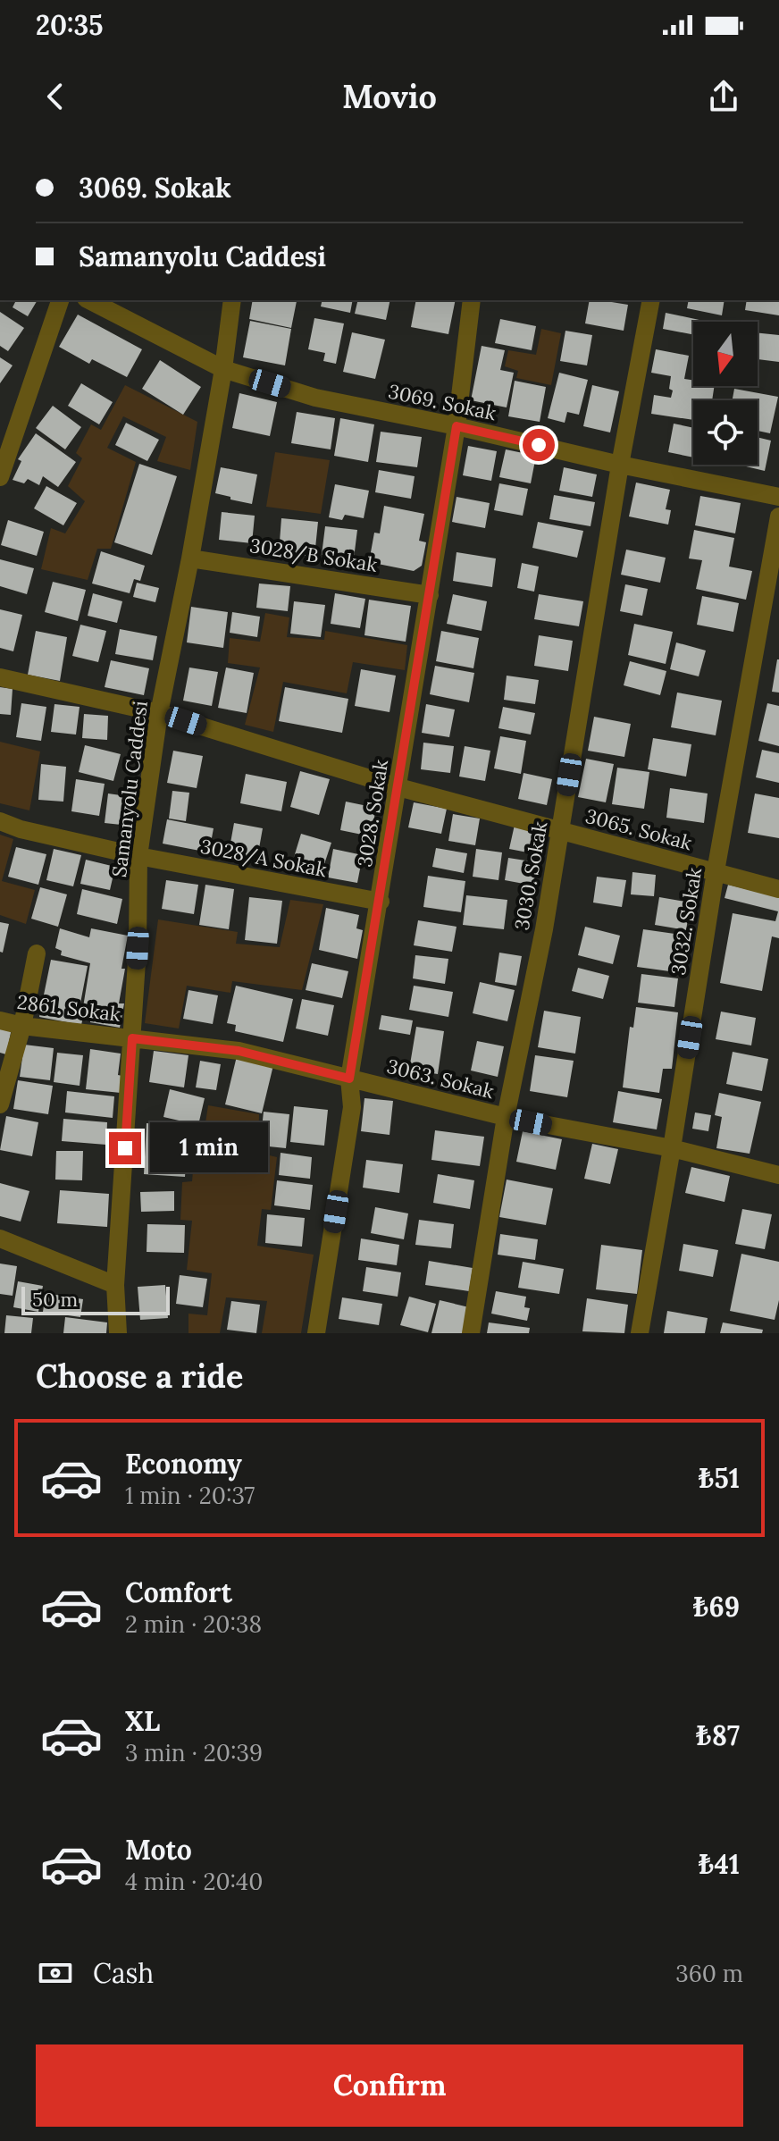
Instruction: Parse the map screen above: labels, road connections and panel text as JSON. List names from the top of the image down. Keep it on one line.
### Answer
{"streets":{"street":["3069. Sokak","3028/B Sokak","Samanyolu Caddesi","3028. Sokak","3065. Sokak","3028/A Sokak","3030. Sokak","3032. Sokak","2861. Sokak","3063. Sokak"]},"crossings":[["3069. Sokak","Samanyolu Caddesi"],["3069. Sokak","3028. Sokak"],["3069. Sokak","3030. Sokak"],["3028/B Sokak","Samanyolu Caddesi"],["3028/B Sokak","3028. Sokak"],["Samanyolu Caddesi","3065. Sokak"],["Samanyolu Caddesi","3028/A Sokak"],["Samanyolu Caddesi","2861. Sokak"],["Samanyolu Caddesi","3063. Sokak"],["3028. Sokak","3065. Sokak"],["3028. Sokak","3028/A Sokak"],["3028. Sokak","3063. Sokak"],["3065. Sokak","3030. Sokak"],["3065. Sokak","3032. Sokak"],["3030. Sokak","3063. Sokak"],["3032. Sokak","3063. Sokak"],["2861. Sokak","3063. Sokak"]],"scale_bar":"50 m","north":"bottom","page":{"status":"20:35","header":"Movio","banner":["3069. Sokak","Samanyolu Caddesi"],"bubble":"1 min","scale":"50 m","heading":"Choose a ride","list":[{"name":"Economy","note":"1 min · 20:37","value":"₺51"},{"name":"Comfort","note":"2 min · 20:38","value":"₺69"},{"name":"XL","note":"3 min · 20:39","value":"₺87"},{"name":"Moto","note":"4 min · 20:40","value":"₺41"}],"pay":["Cash","360 m"],"buttons":"Confirm"}}
